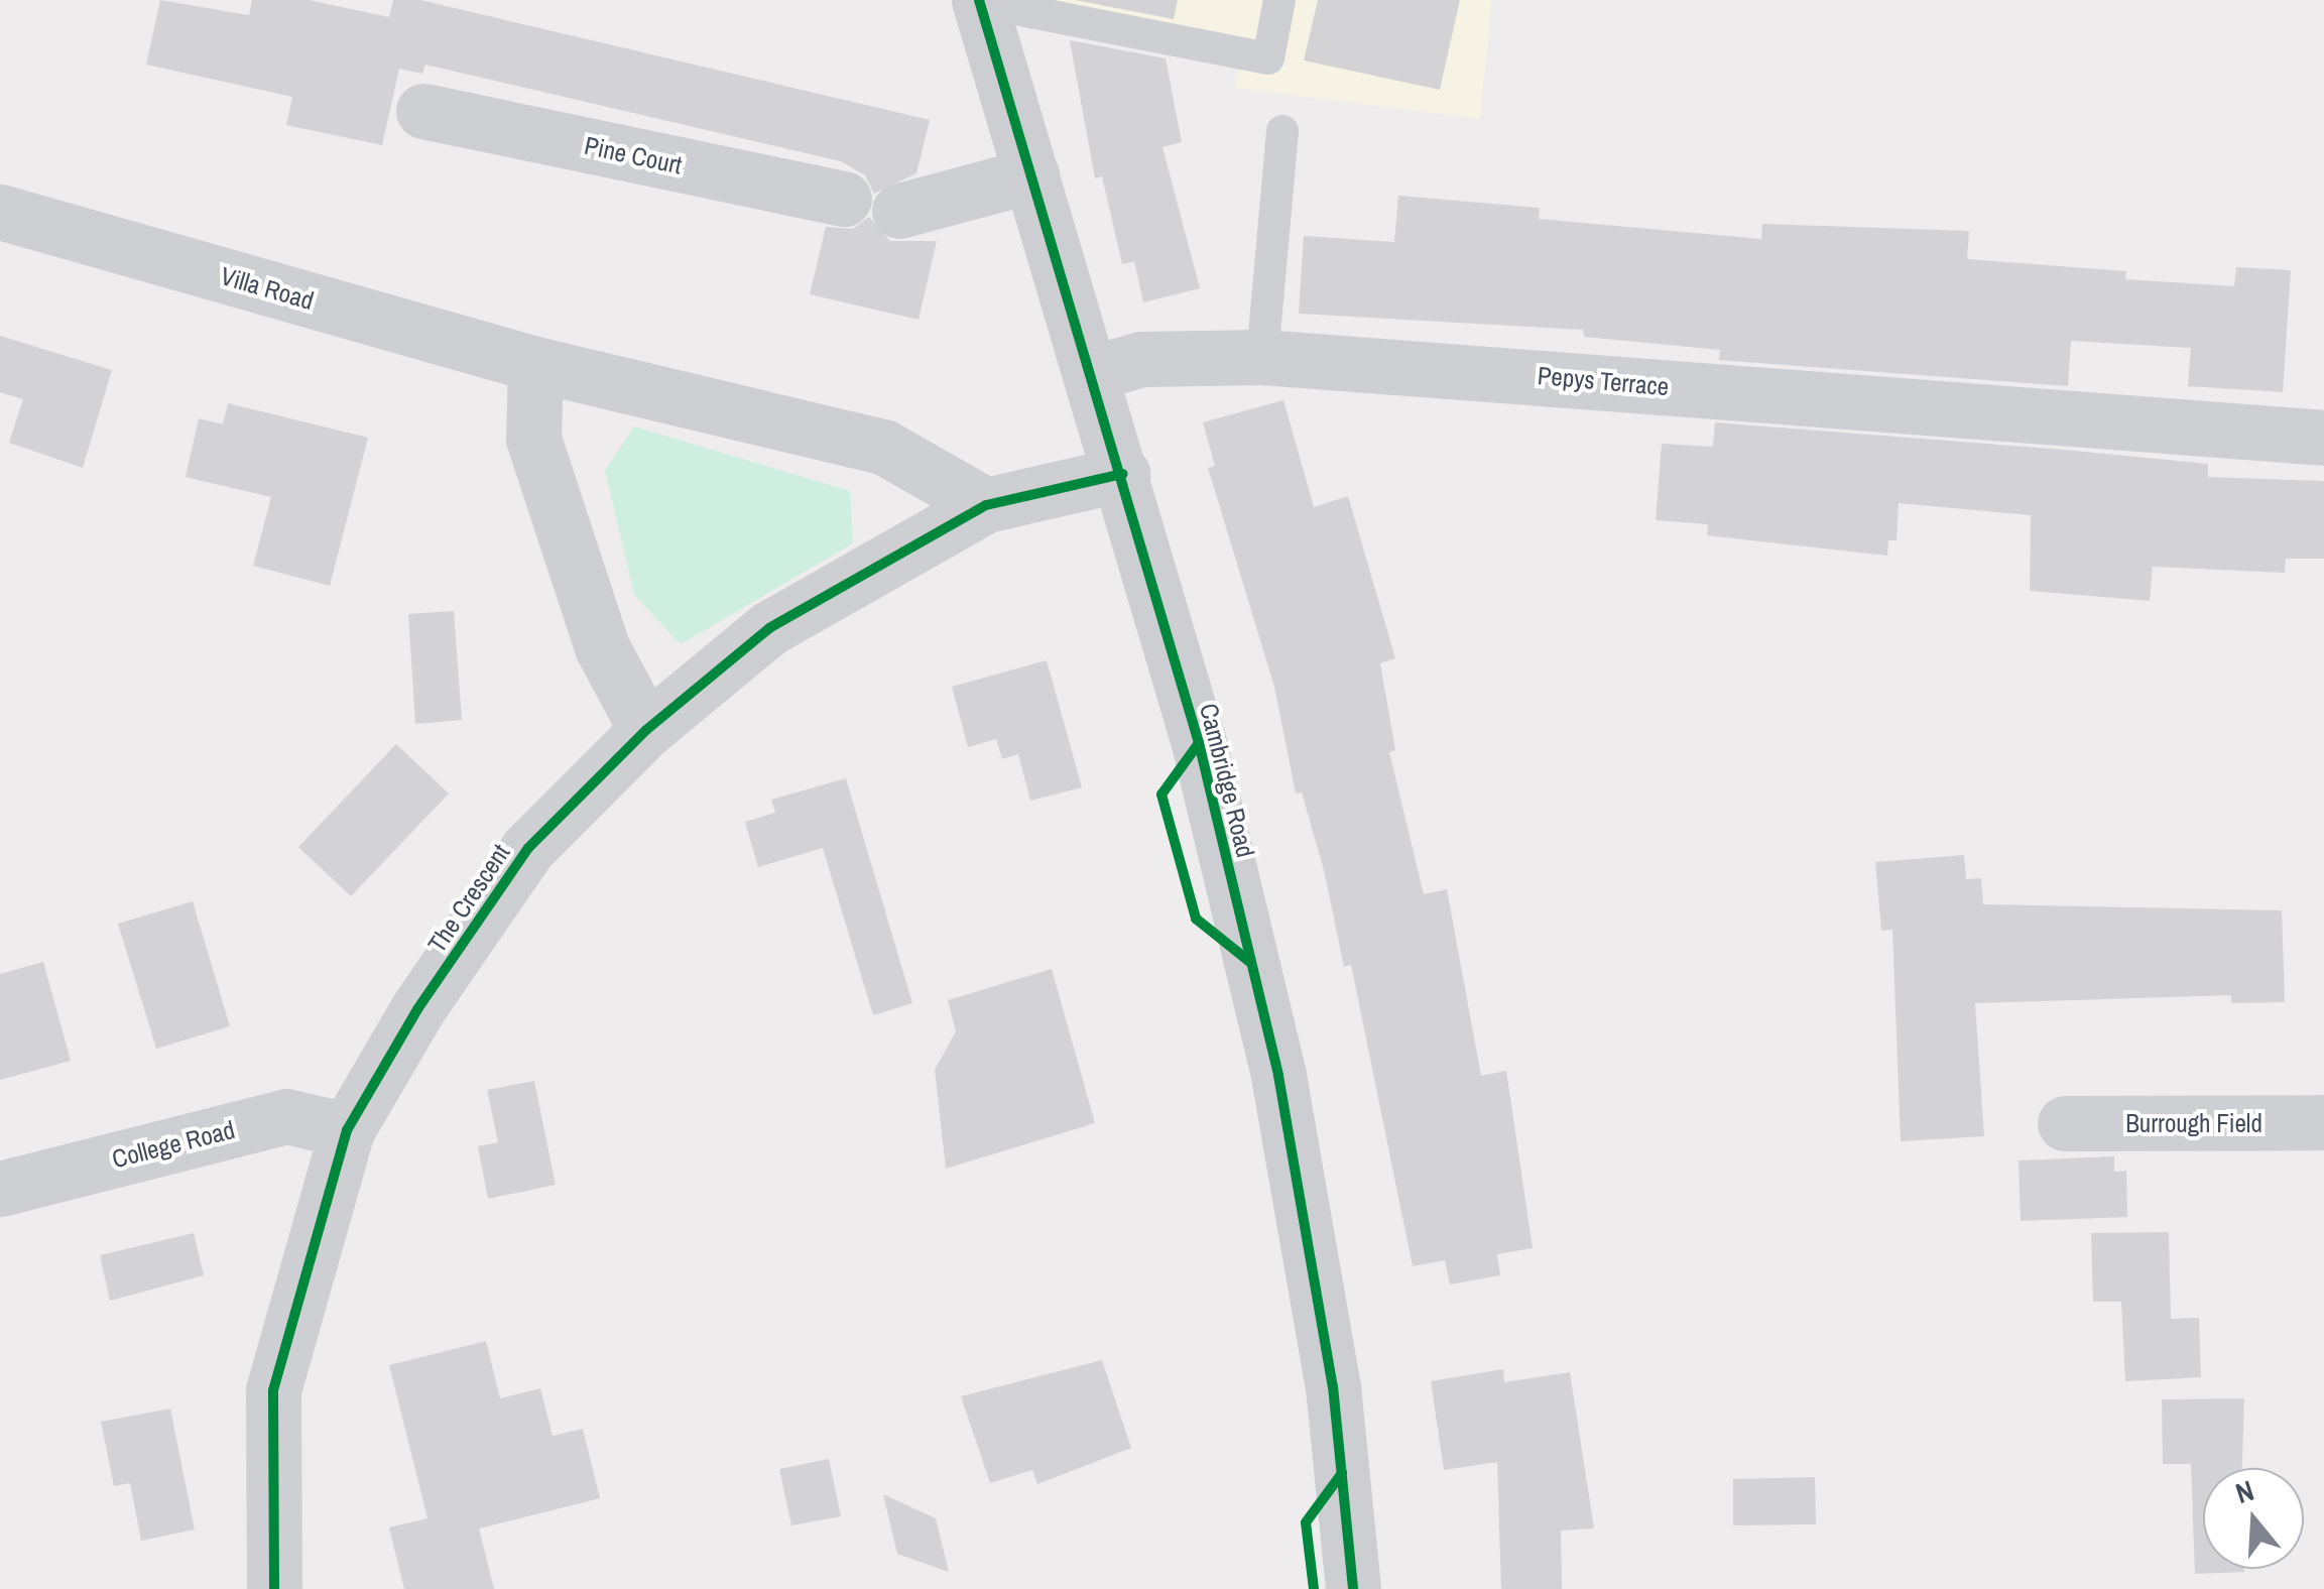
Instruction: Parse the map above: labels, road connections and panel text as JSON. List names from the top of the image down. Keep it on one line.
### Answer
{"streets":{"street":["Pine Court","Villa Road","Pepys Terrace","Cambridge Road","The Crescent","Burrough Field","College Road"]},"crossings":[["Villa Road","The Crescent"],["Pepys Terrace","Cambridge Road"],["Cambridge Road","The Crescent"],["The Crescent","College Road"]],"north":"top"}
